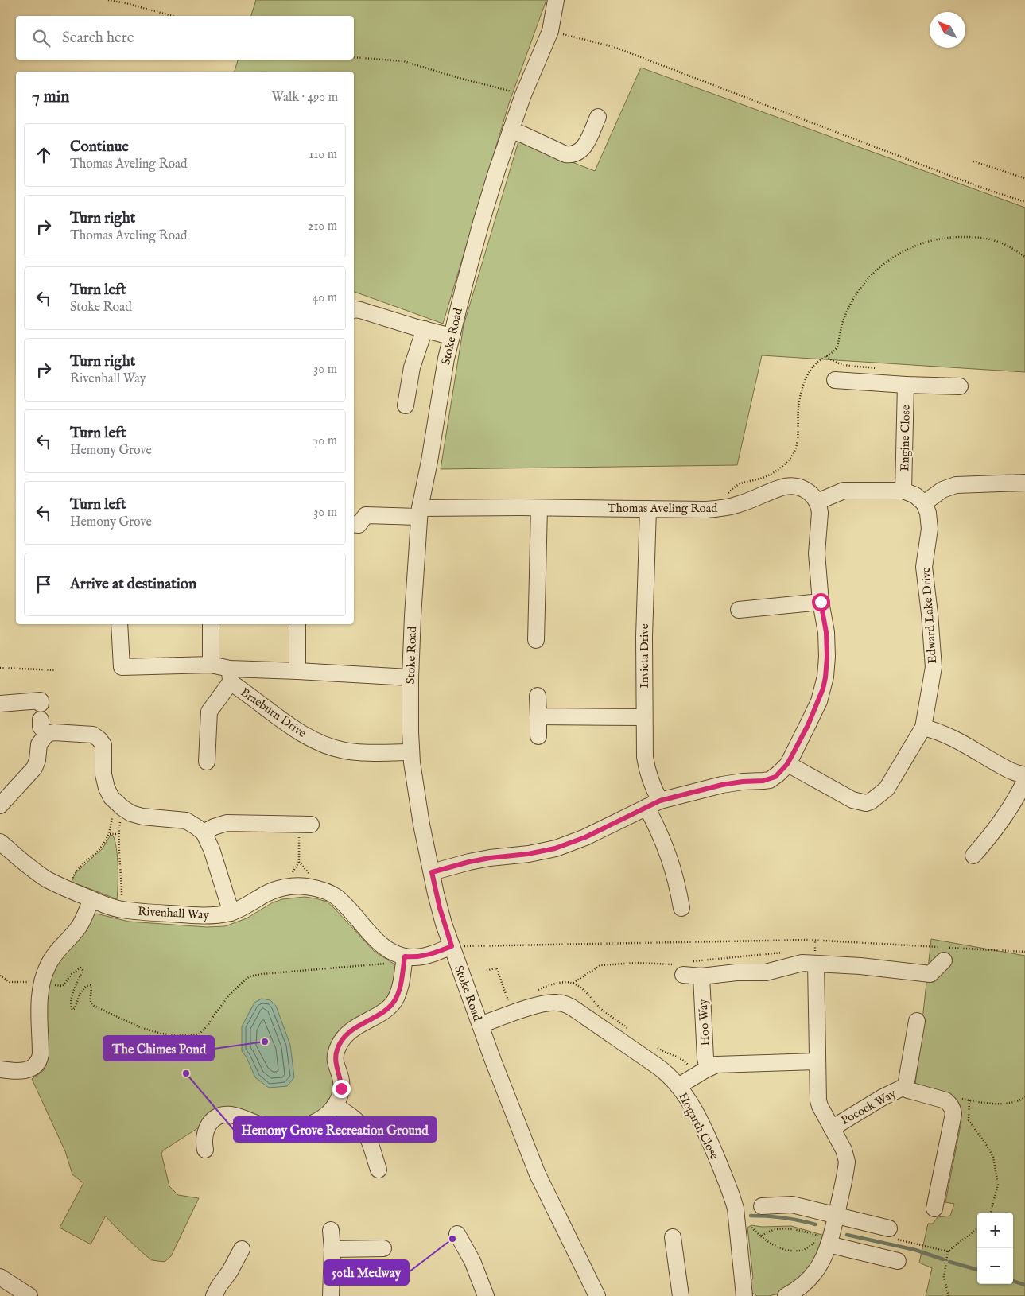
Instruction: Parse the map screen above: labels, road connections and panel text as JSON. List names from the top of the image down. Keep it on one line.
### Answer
{"streets":{"street":["Stoke Road","Engine Close","Thomas Aveling Road","Edward Lake Drive","Invicta Drive","Braeburn Drive","Rivenhall Way","Hoo Way","Pocock Way","Hogarth Close"]},"crossings":[["Stoke Road","Thomas Aveling Road"],["Stoke Road","Braeburn Drive"],["Stoke Road","Rivenhall Way"],["Stoke Road","Hogarth Close"],["Thomas Aveling Road","Invicta Drive"]],"places":["The Chimes Pond","Hemony Grove Recreation Ground","50th Medway"],"north":"top left","page":{"search":"Search here","heading":["7 min","Walk · 490 m"],"list":[["Continue","Thomas Aveling Road","110 m"],["Turn right","Thomas Aveling Road","210 m"],["Turn left","Stoke Road","40 m"],["Turn right","Rivenhall Way","30 m"],["Turn left","Hemony Grove","70 m"],["Turn left","Hemony Grove","30 m"],"Arrive at destination"],"map_buttons":["+","−"]}}
